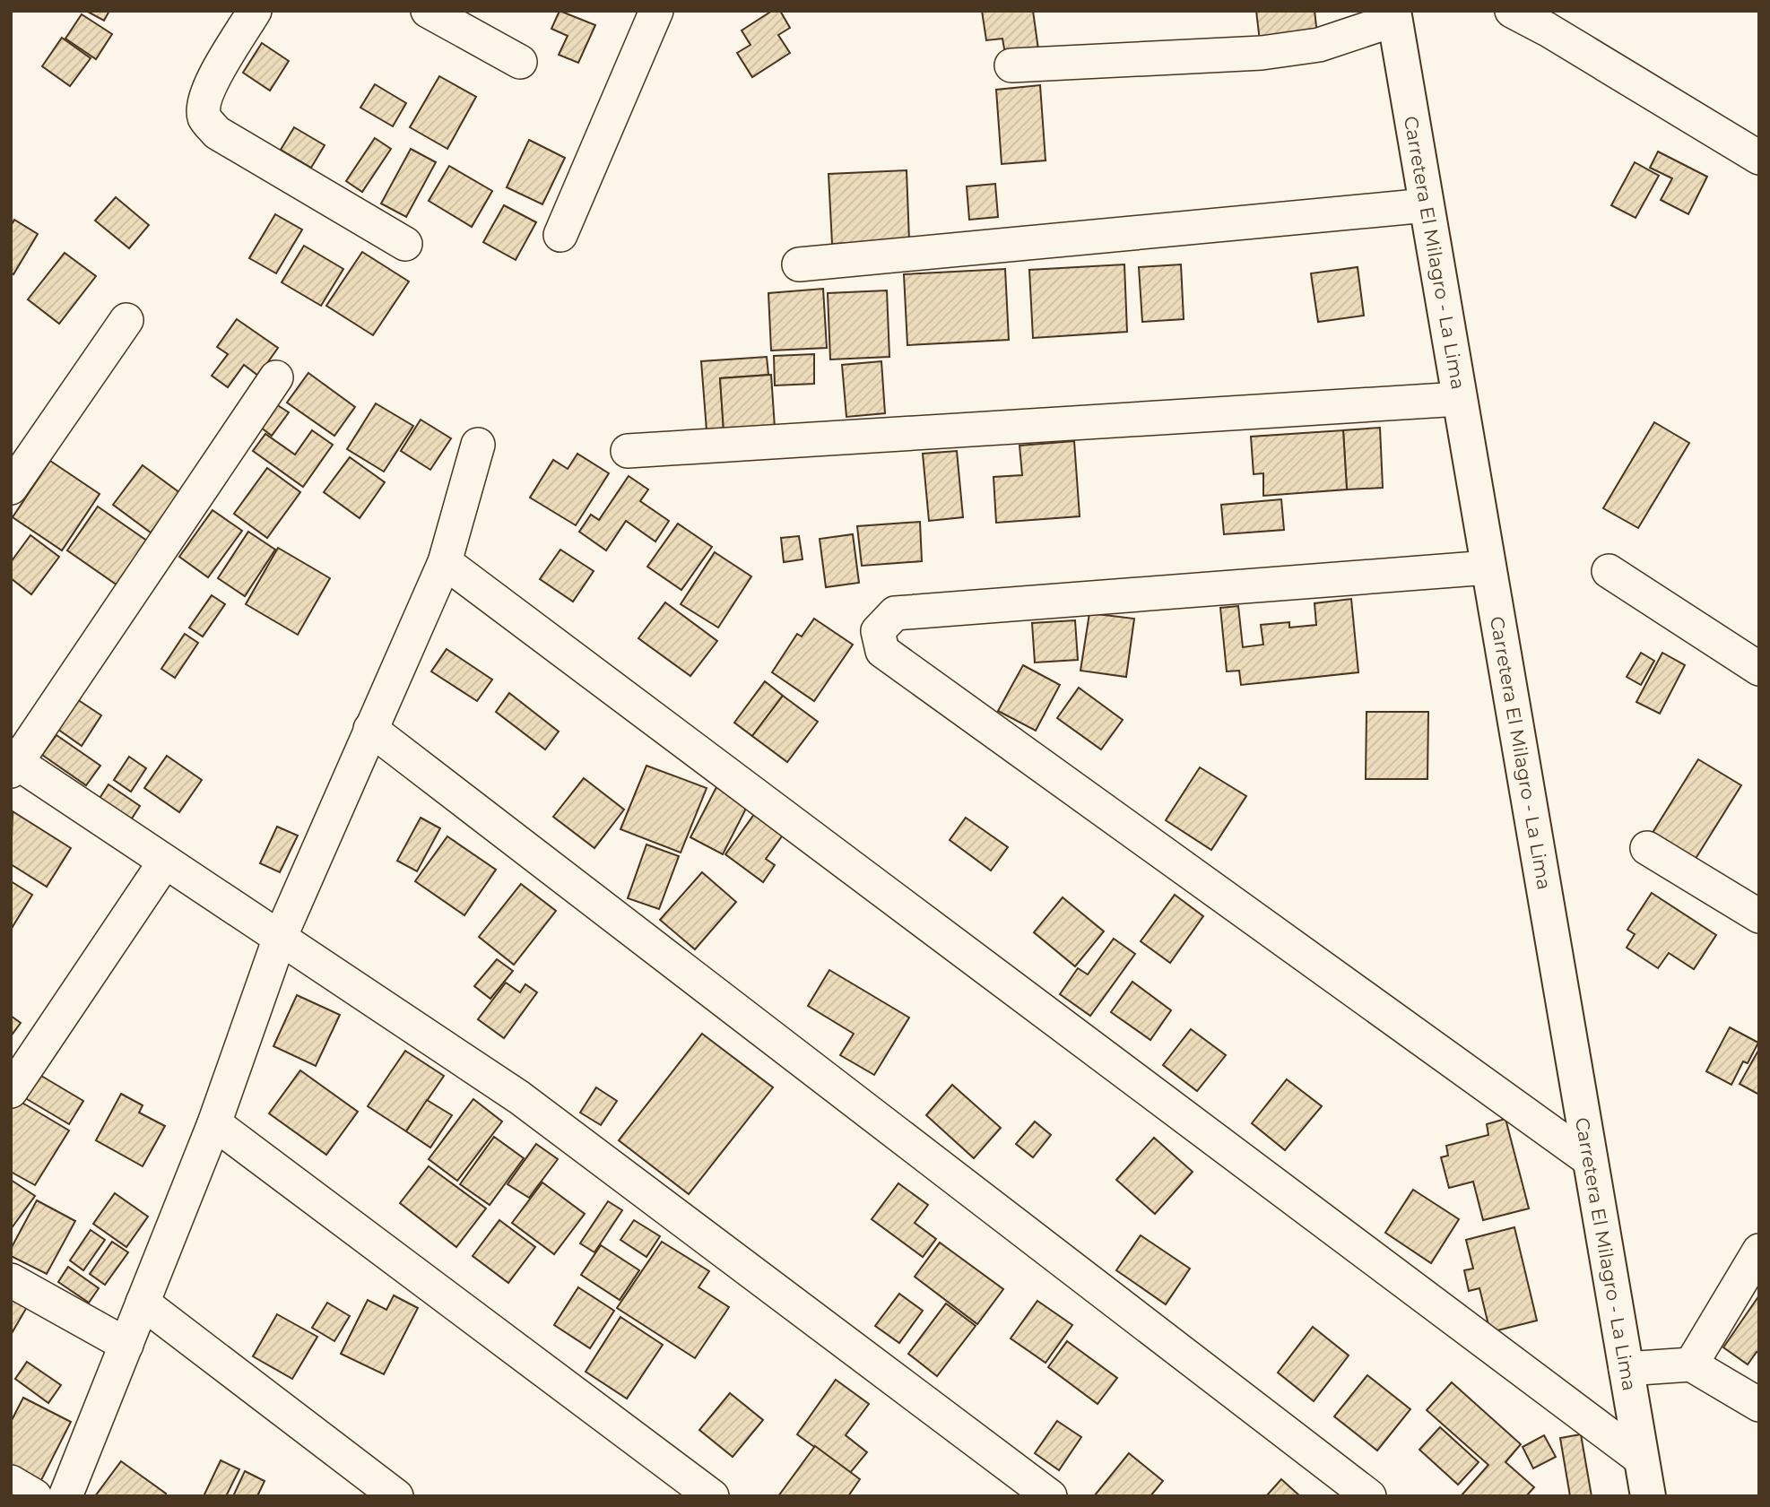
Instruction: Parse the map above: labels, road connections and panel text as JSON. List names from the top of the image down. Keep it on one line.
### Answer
{"streets":{"main road":["Carretera El Milagro - La Lima"]}}
